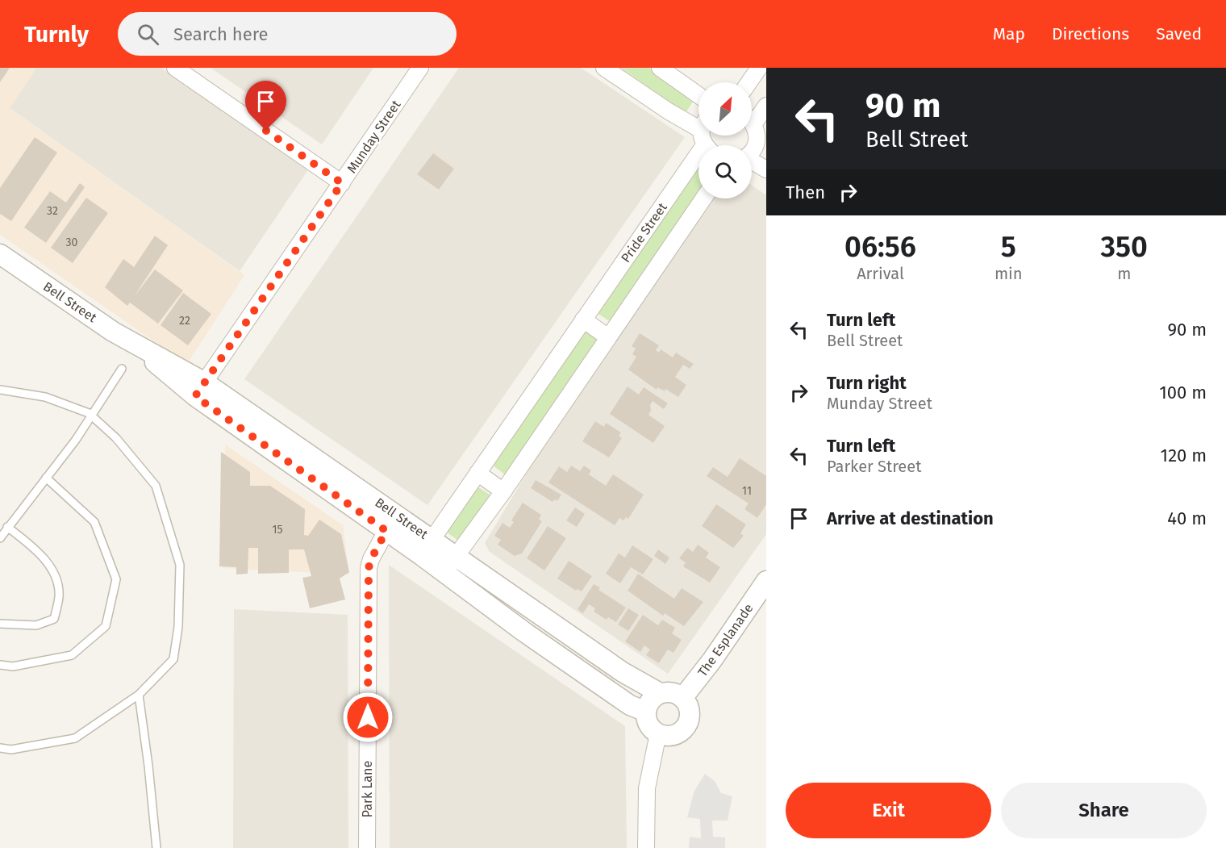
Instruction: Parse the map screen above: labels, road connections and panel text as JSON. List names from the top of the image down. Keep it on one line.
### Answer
{"streets":{"street":["Munday Street","Pride Street","Bell Street","The Esplanade","Park Lane"]},"crossings":[["Munday Street","Bell Street"],["Pride Street","Bell Street"],["Bell Street","The Esplanade"],["Bell Street","Park Lane"]],"house_numbers":["32","30","22","11","15"],"north":"top right","page":{"header":"Turnly","search":"Search here","nav":["Map","Directions","Saved"],"turn":["90 m","Bell Street"],"then":"Then","eta":["06:56","Arrival","5","min","350","m"],"list":[{"name":"Turn left","note":"Bell Street","value":"90 m"},{"name":"Turn right","note":"Munday Street","value":"100 m"},{"name":"Turn left","note":"Parker Street","value":"120 m"},{"name":"Arrive at destination","value":"40 m"}],"buttons":["Exit","Share"]}}
